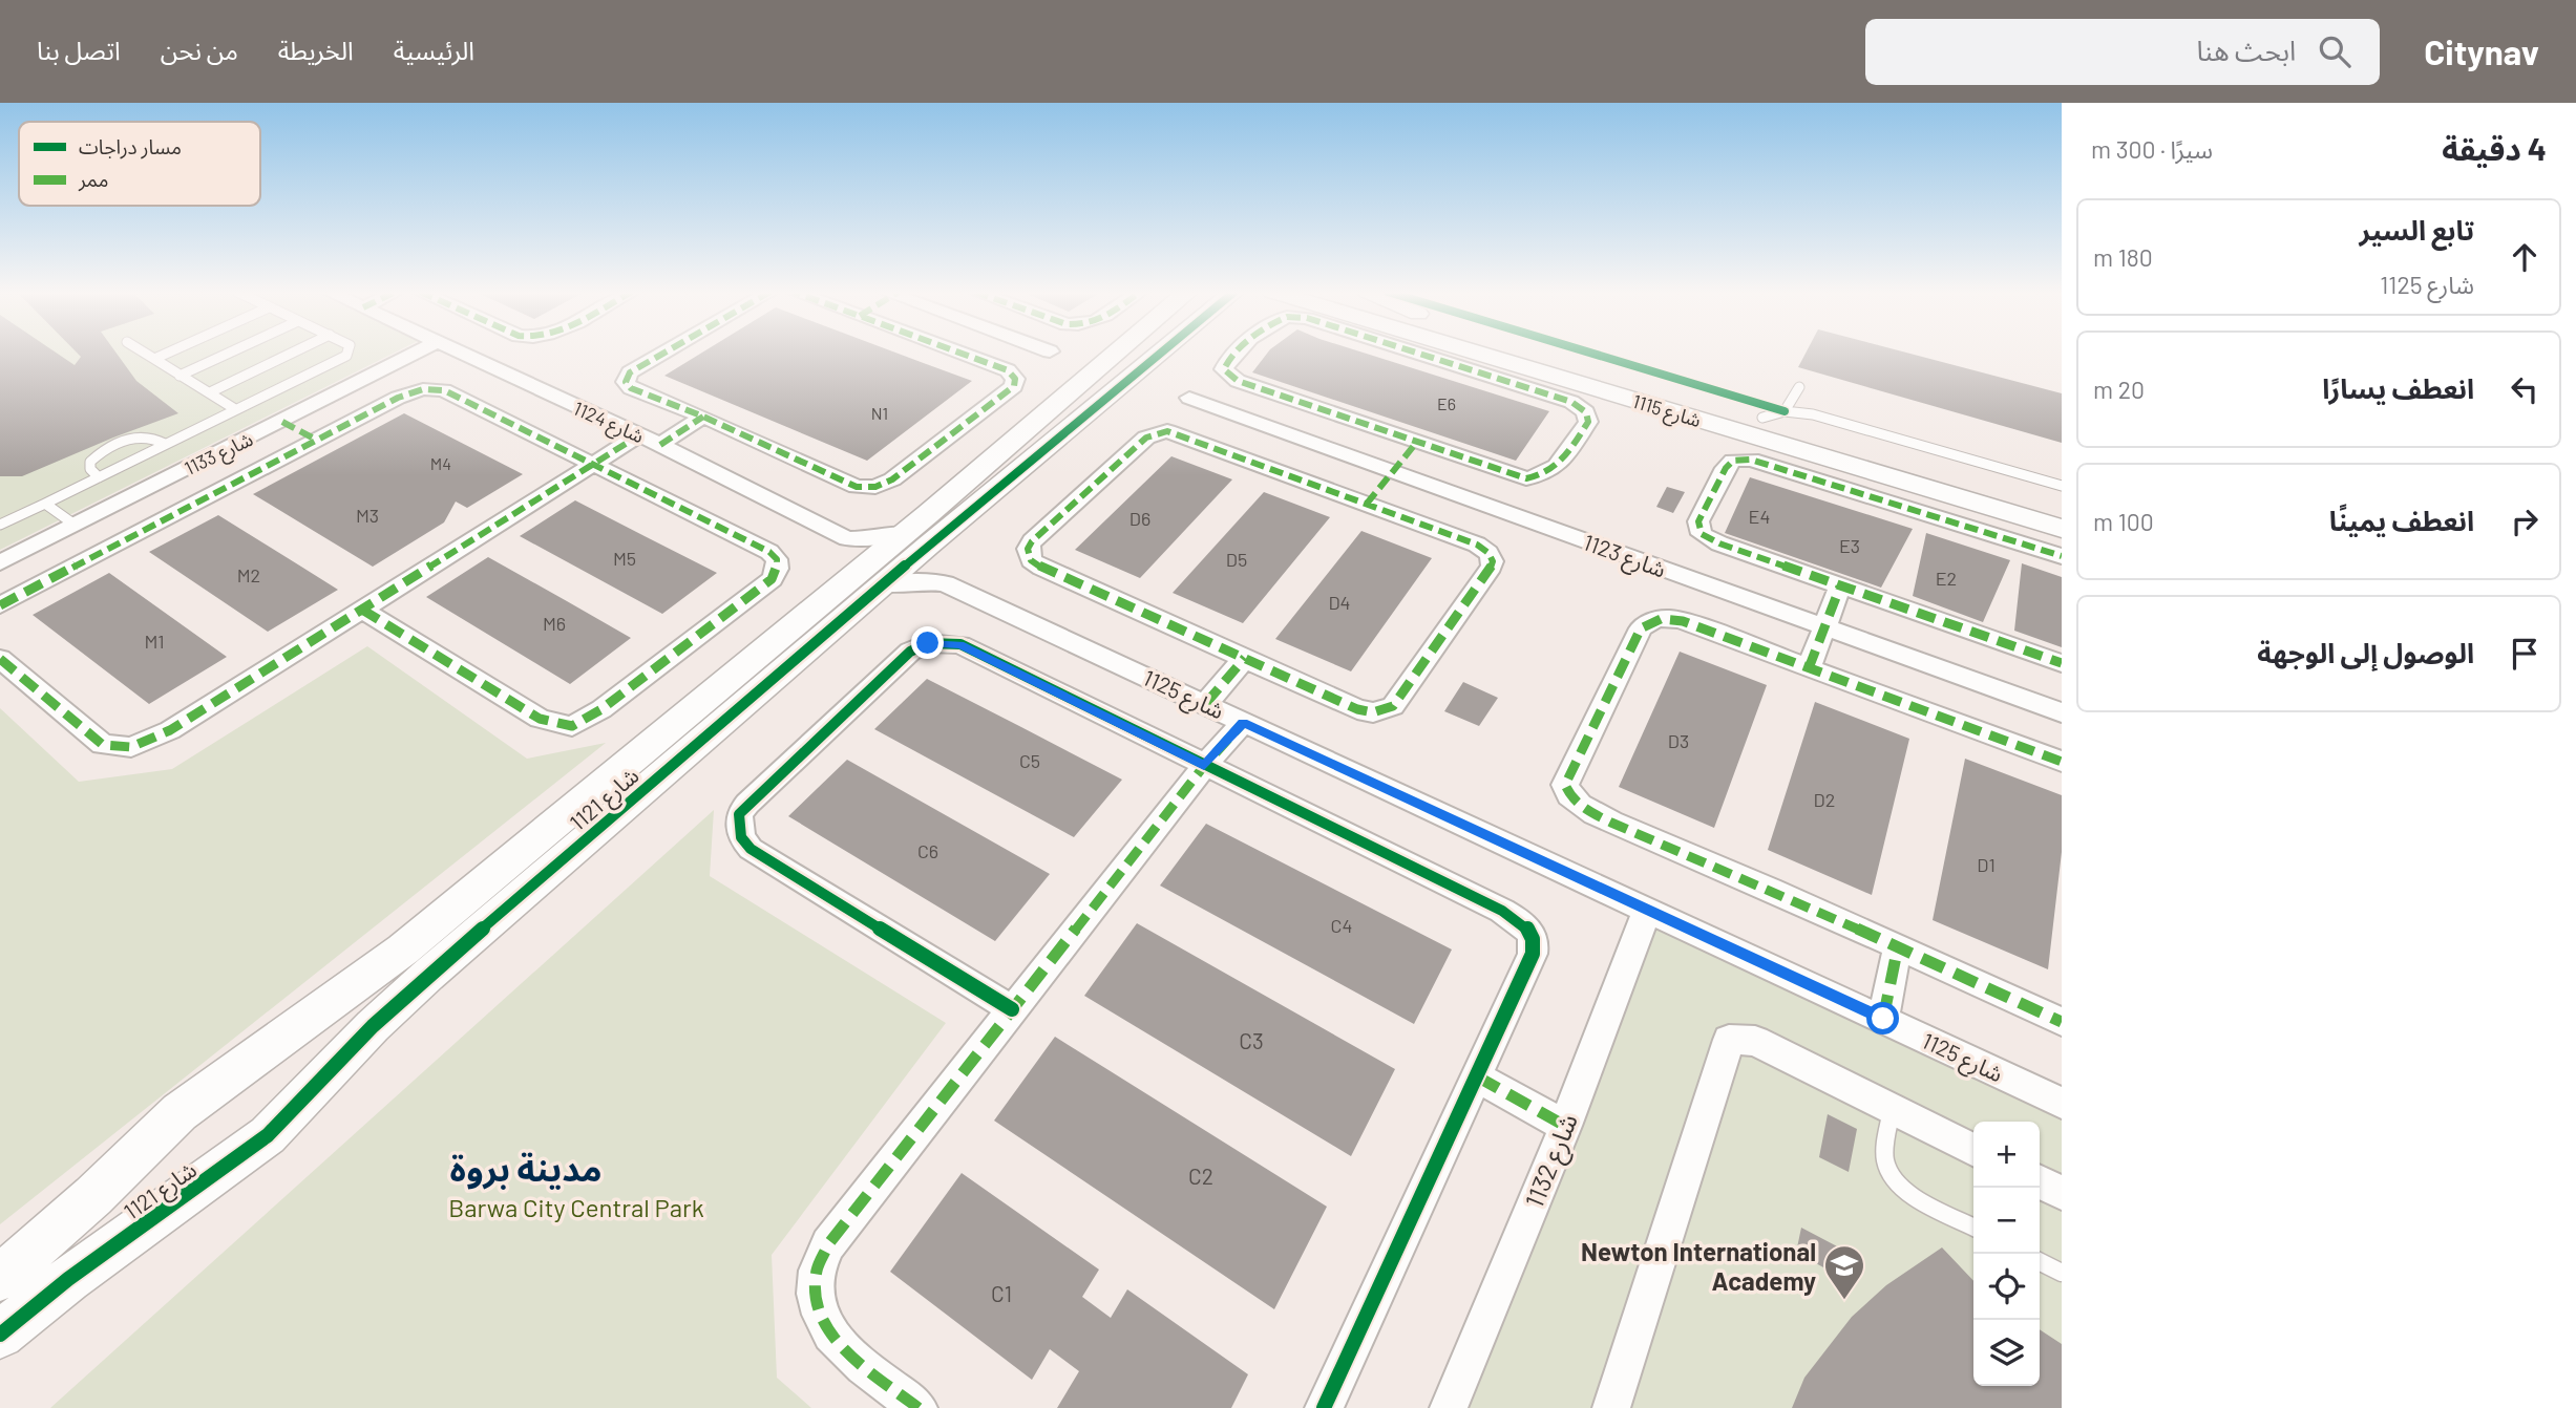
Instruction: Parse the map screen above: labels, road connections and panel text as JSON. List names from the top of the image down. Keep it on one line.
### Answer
{"streets":{"street":["شارع 1115","شارع 1124","شارع 1133","شارع 1123","شارع 1125","شارع 1121","شارع 1132"]},"crossings":[["شارع 1124","شارع 1121"],["شارع 1125","شارع 1121"],["شارع 1125","شارع 1132"]],"districts":["مدينة بروة"],"parks":["Barwa City Central Park"],"places":{"school or university":["Newton International Academy"]},"house_numbers":["E6","N1","M4","M3","E4","D6","E3","M5","D5","M2","E2","D4","M6","M1","D3","C5","D2","C6","D1","C4","C3","C2","C1"],"legend":["مسار دراجات","ممر"],"page":{"header":"Citynav","search":"ابحث هنا","nav":["الرئيسية","الخريطة","من نحن","اتصل بنا"],"heading":["4 دقيقة","سيرًا · 300 m"],"list":[["تابع السير","شارع 1125","180 m"],["انعطف يسارًا","20 m"],["انعطف يمينًا","100 m"],"الوصول إلى الوجهة"],"map_buttons":["+","−"]}}
